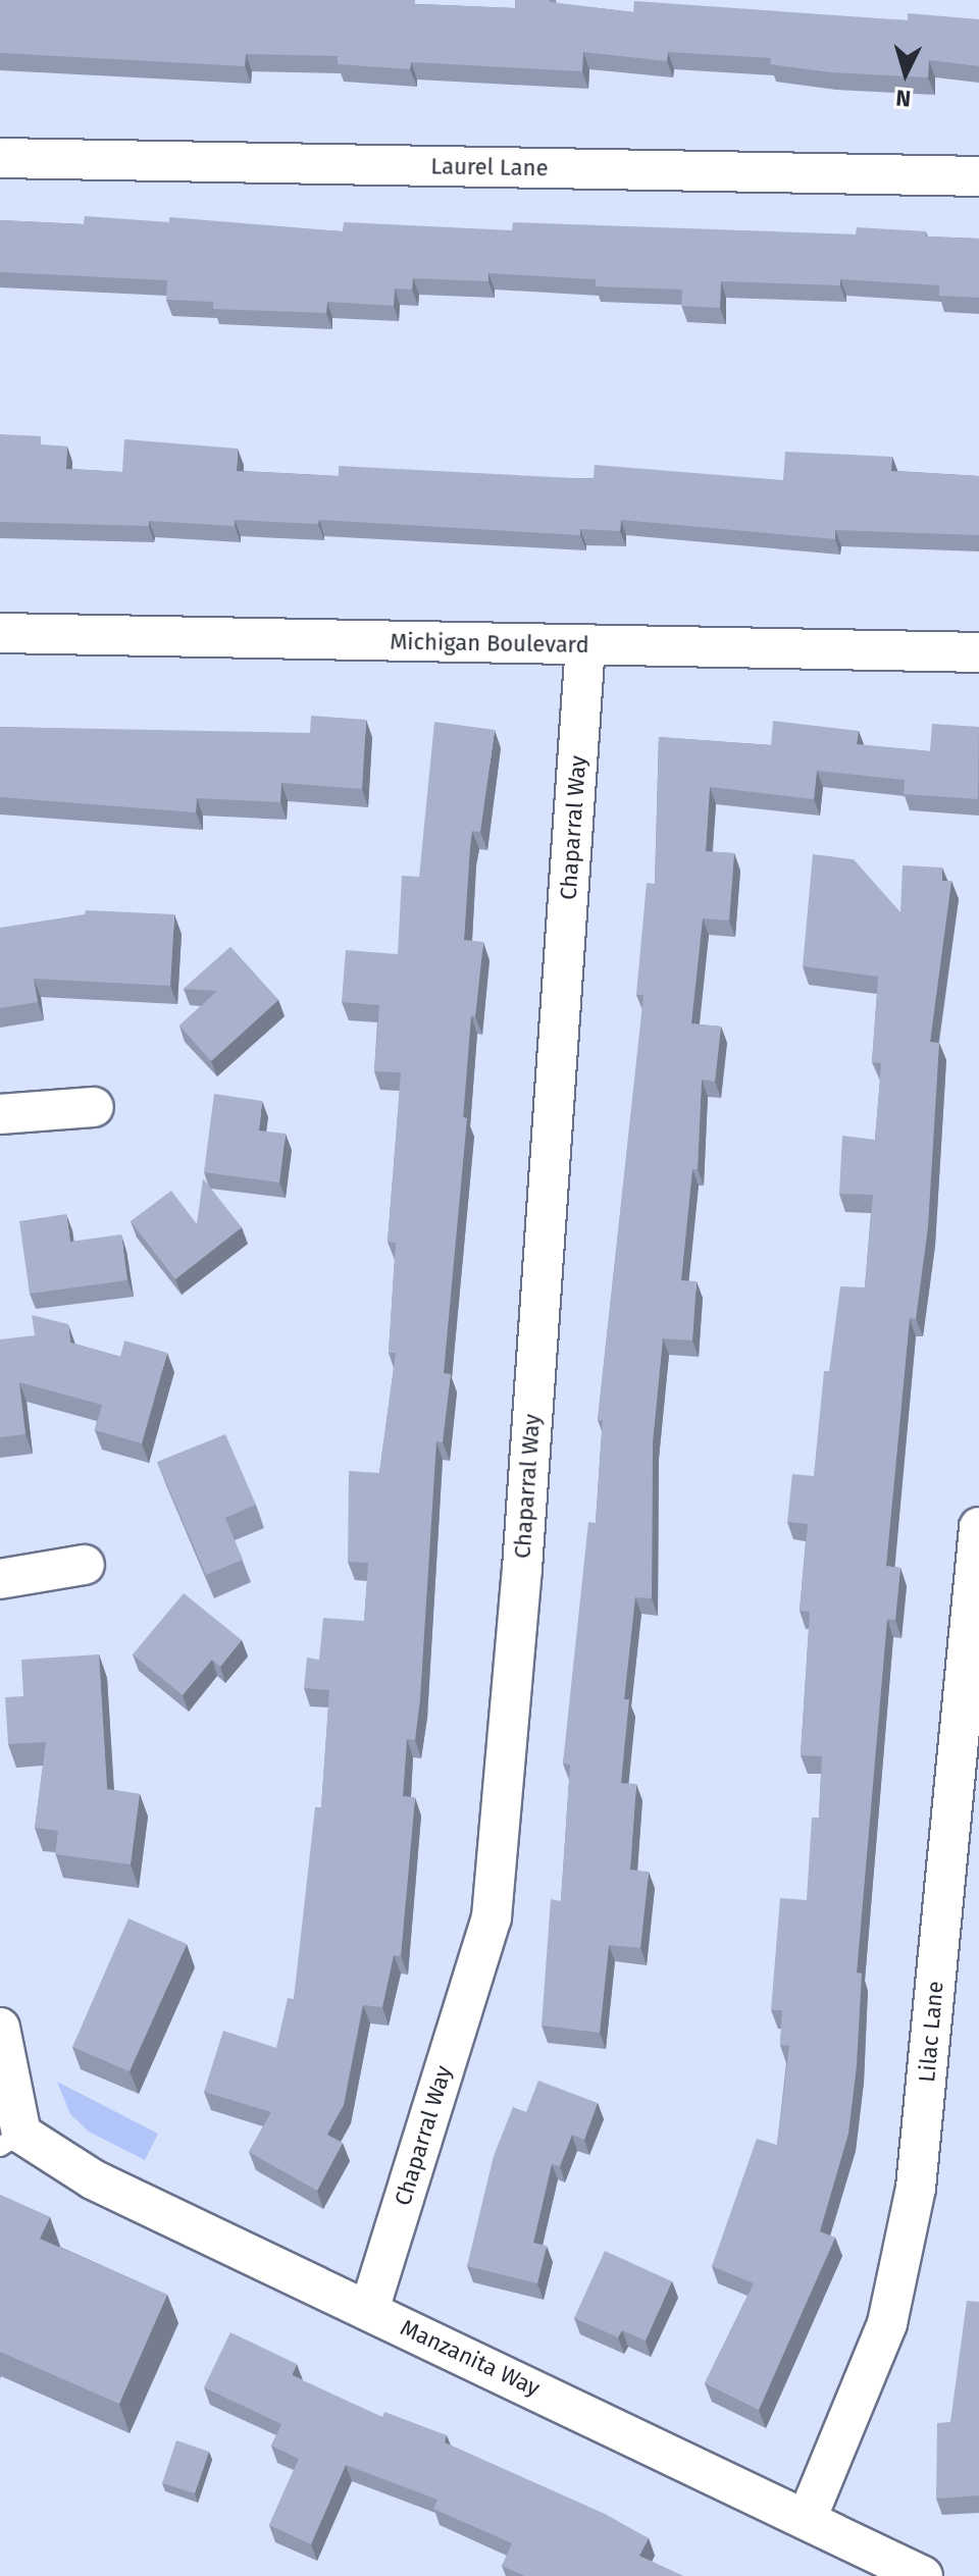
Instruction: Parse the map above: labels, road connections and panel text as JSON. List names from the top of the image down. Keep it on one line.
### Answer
{"streets":{"street":["Laurel Lane","Michigan Boulevard","Chaparral Way","Lilac Lane","Manzanita Way"]},"crossings":[["Michigan Boulevard","Chaparral Way"],["Chaparral Way","Manzanita Way"],["Lilac Lane","Manzanita Way"]],"north":"bottom"}
